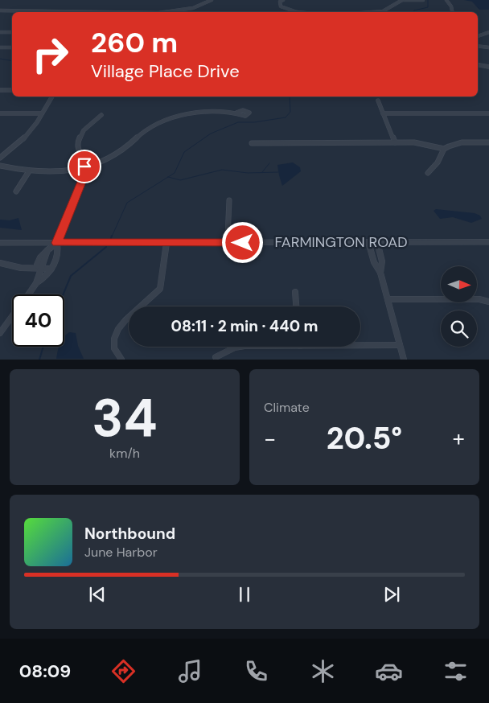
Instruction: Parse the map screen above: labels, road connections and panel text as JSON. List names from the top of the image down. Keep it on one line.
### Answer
{"streets":{"street":["FARMINGTON ROAD"]},"north":"right","page":{"turn":["260 m","Village Place Drive"],"limit":"40","trip":"08:11 · 2 min · 440 m","tile":[["34","km/h"],"Climate"],"heat":["−","20.5°","+"],"song":["Northbound","June Harbor"],"tabs":"08:09"}}
